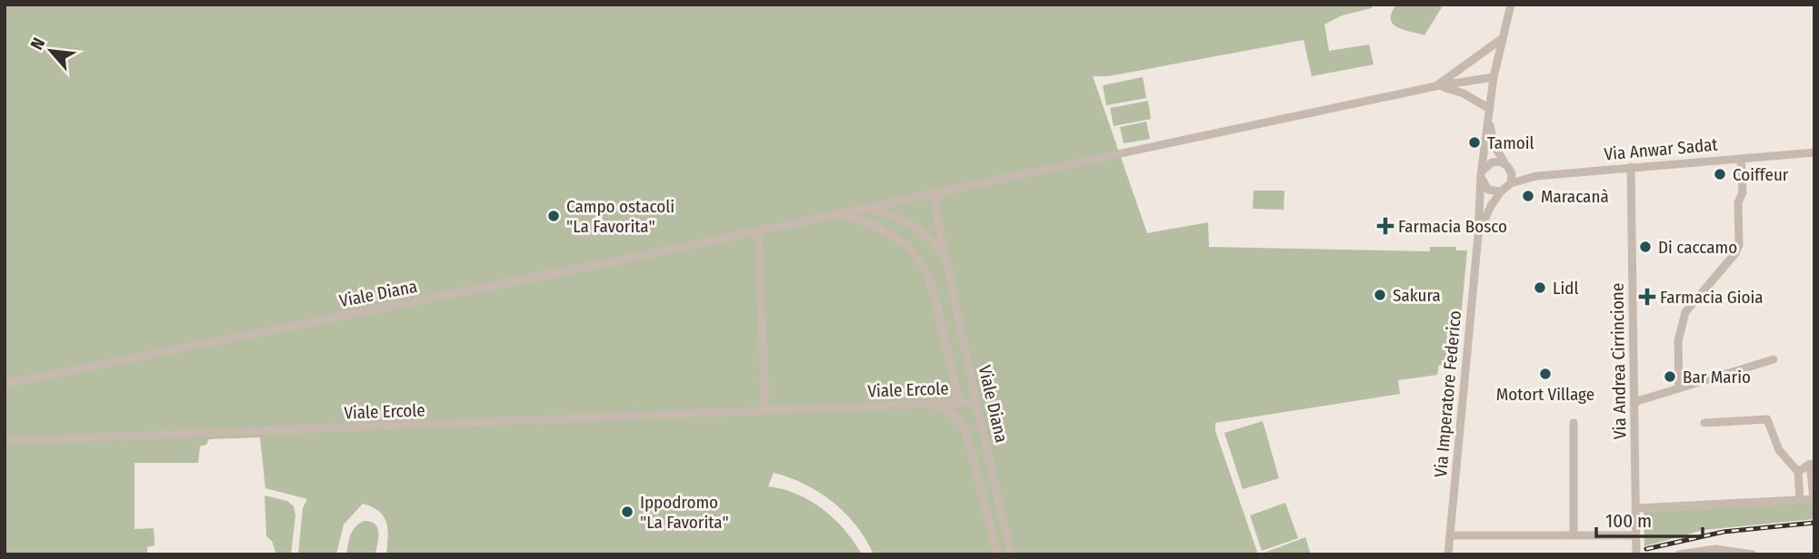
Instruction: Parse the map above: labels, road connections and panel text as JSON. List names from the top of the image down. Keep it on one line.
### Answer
{"streets":{"street":["Via Anwar Sadat","Viale Diana","Via Andrea Cirrincione","Viale Ercole","Via Imperatore Federico"]},"crossings":[["Via Anwar Sadat","Via Andrea Cirrincione"],["Via Anwar Sadat","Via Imperatore Federico"],["Viale Diana","Viale Ercole"]],"places":{"other":["Tamoil","Coiffeur","Maracanà","Campo ostacoli \"La Favorita\"","Di caccamo","Lidl","Sakura","Motort Village","Bar Mario","Ippodromo \"La Favorita\""],"health":["Farmacia Bosco","Farmacia Gioia"]},"scale_bar":"100 m","north":"top left"}
